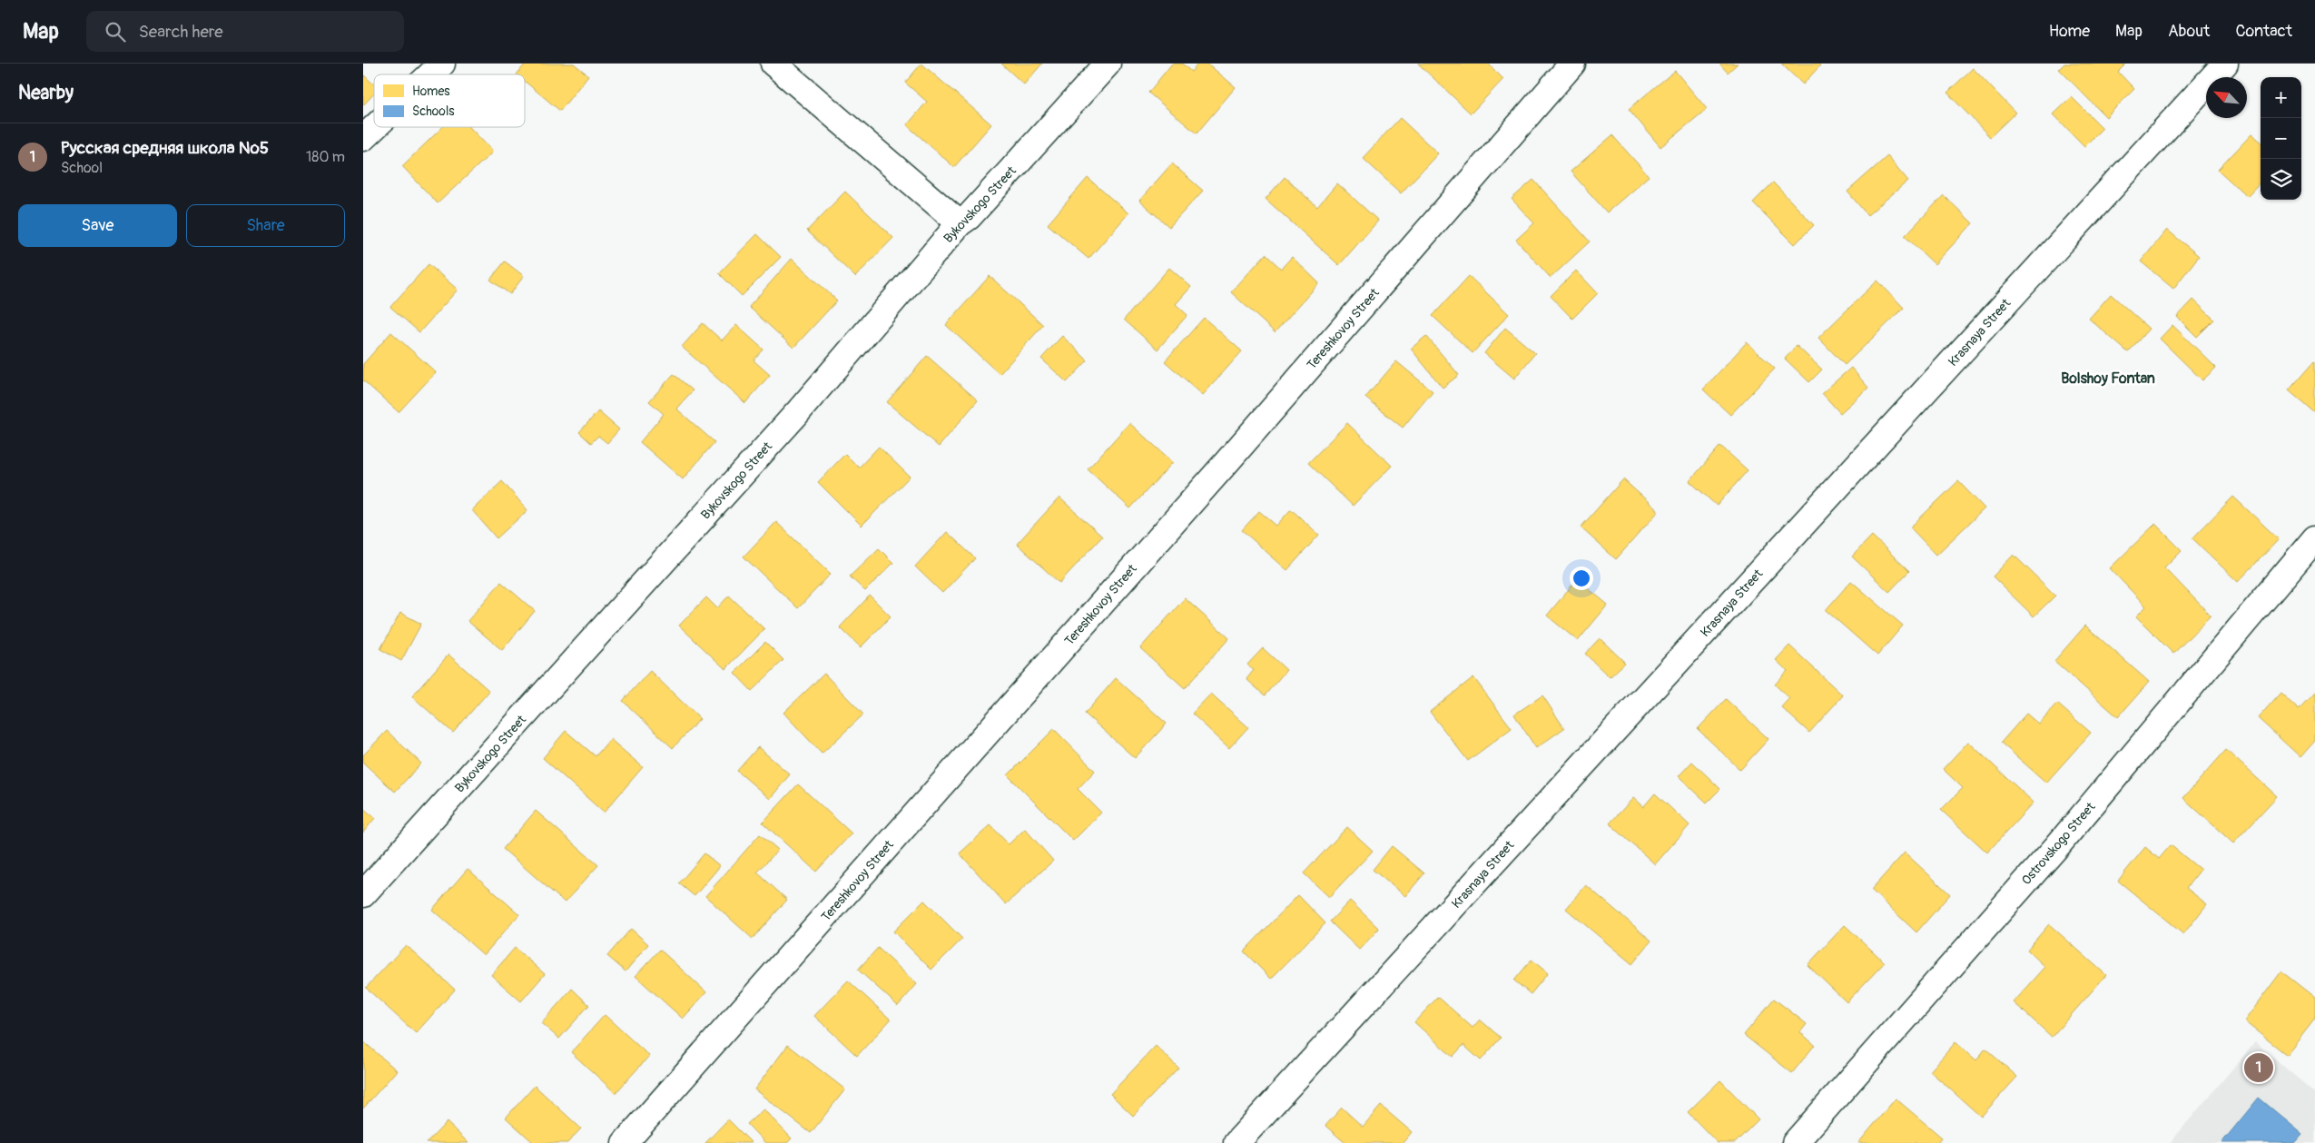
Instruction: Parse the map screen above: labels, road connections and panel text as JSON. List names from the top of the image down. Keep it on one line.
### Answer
{"streets":{"street":["Bykovskogo Street","Tereshkovoy Street","Krasnaya Street","Ostrovskogo Street"]},"districts":["Bolshoy Fontan"],"legend":["Homes","Schools"],"north":"top left","page":{"header":"Map","search":"Search here","nav":["Home","Map","About","Contact"],"heading":"Nearby","map_buttons":["+","−"],"list":[{"mark":"1","name":"Русская средняя школа №5","note":"School","value":"180 m"}],"buttons":["Save","Share"],"pins":"1"}}
